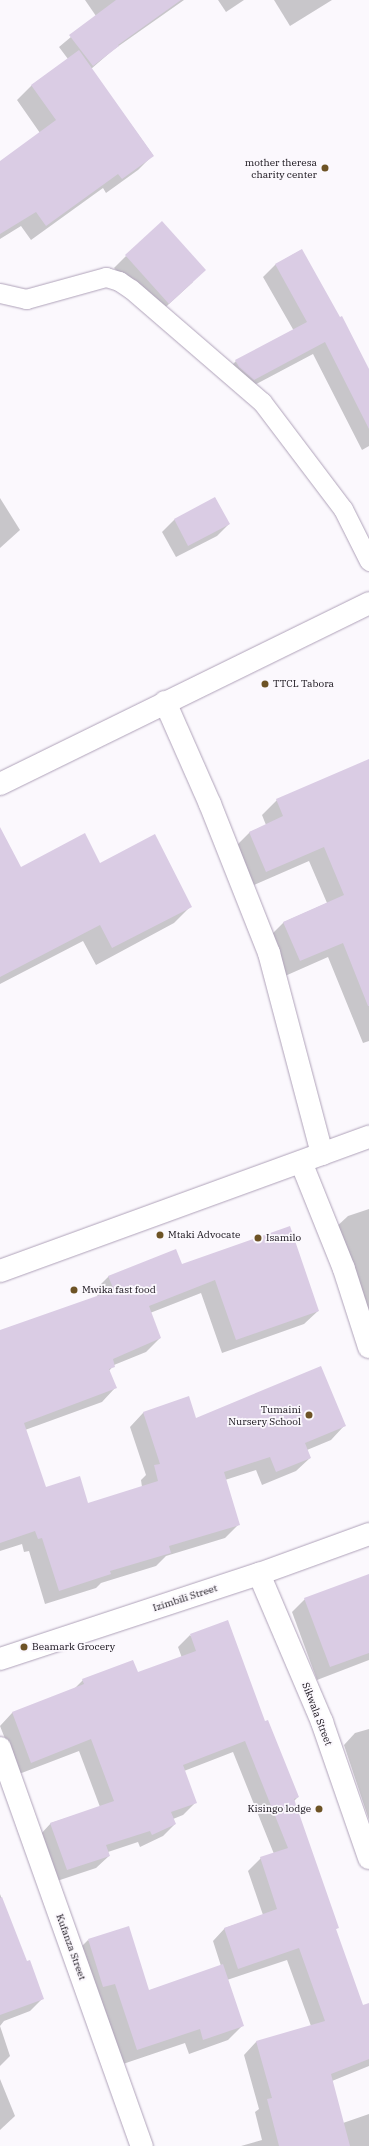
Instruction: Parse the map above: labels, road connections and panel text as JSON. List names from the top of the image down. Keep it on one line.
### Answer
{"streets":{"street":["Izimbili Street","Sikwala Street","Kufanza Street"]},"crossings":[["Izimbili Street","Sikwala Street"]],"places":["mother theresa charity center","TTCL Tabora","Mtaki Advocate","Isamilo","Mwika fast food","Tumaini Nursery School","Beamark Grocery","Kisingo lodge"]}
